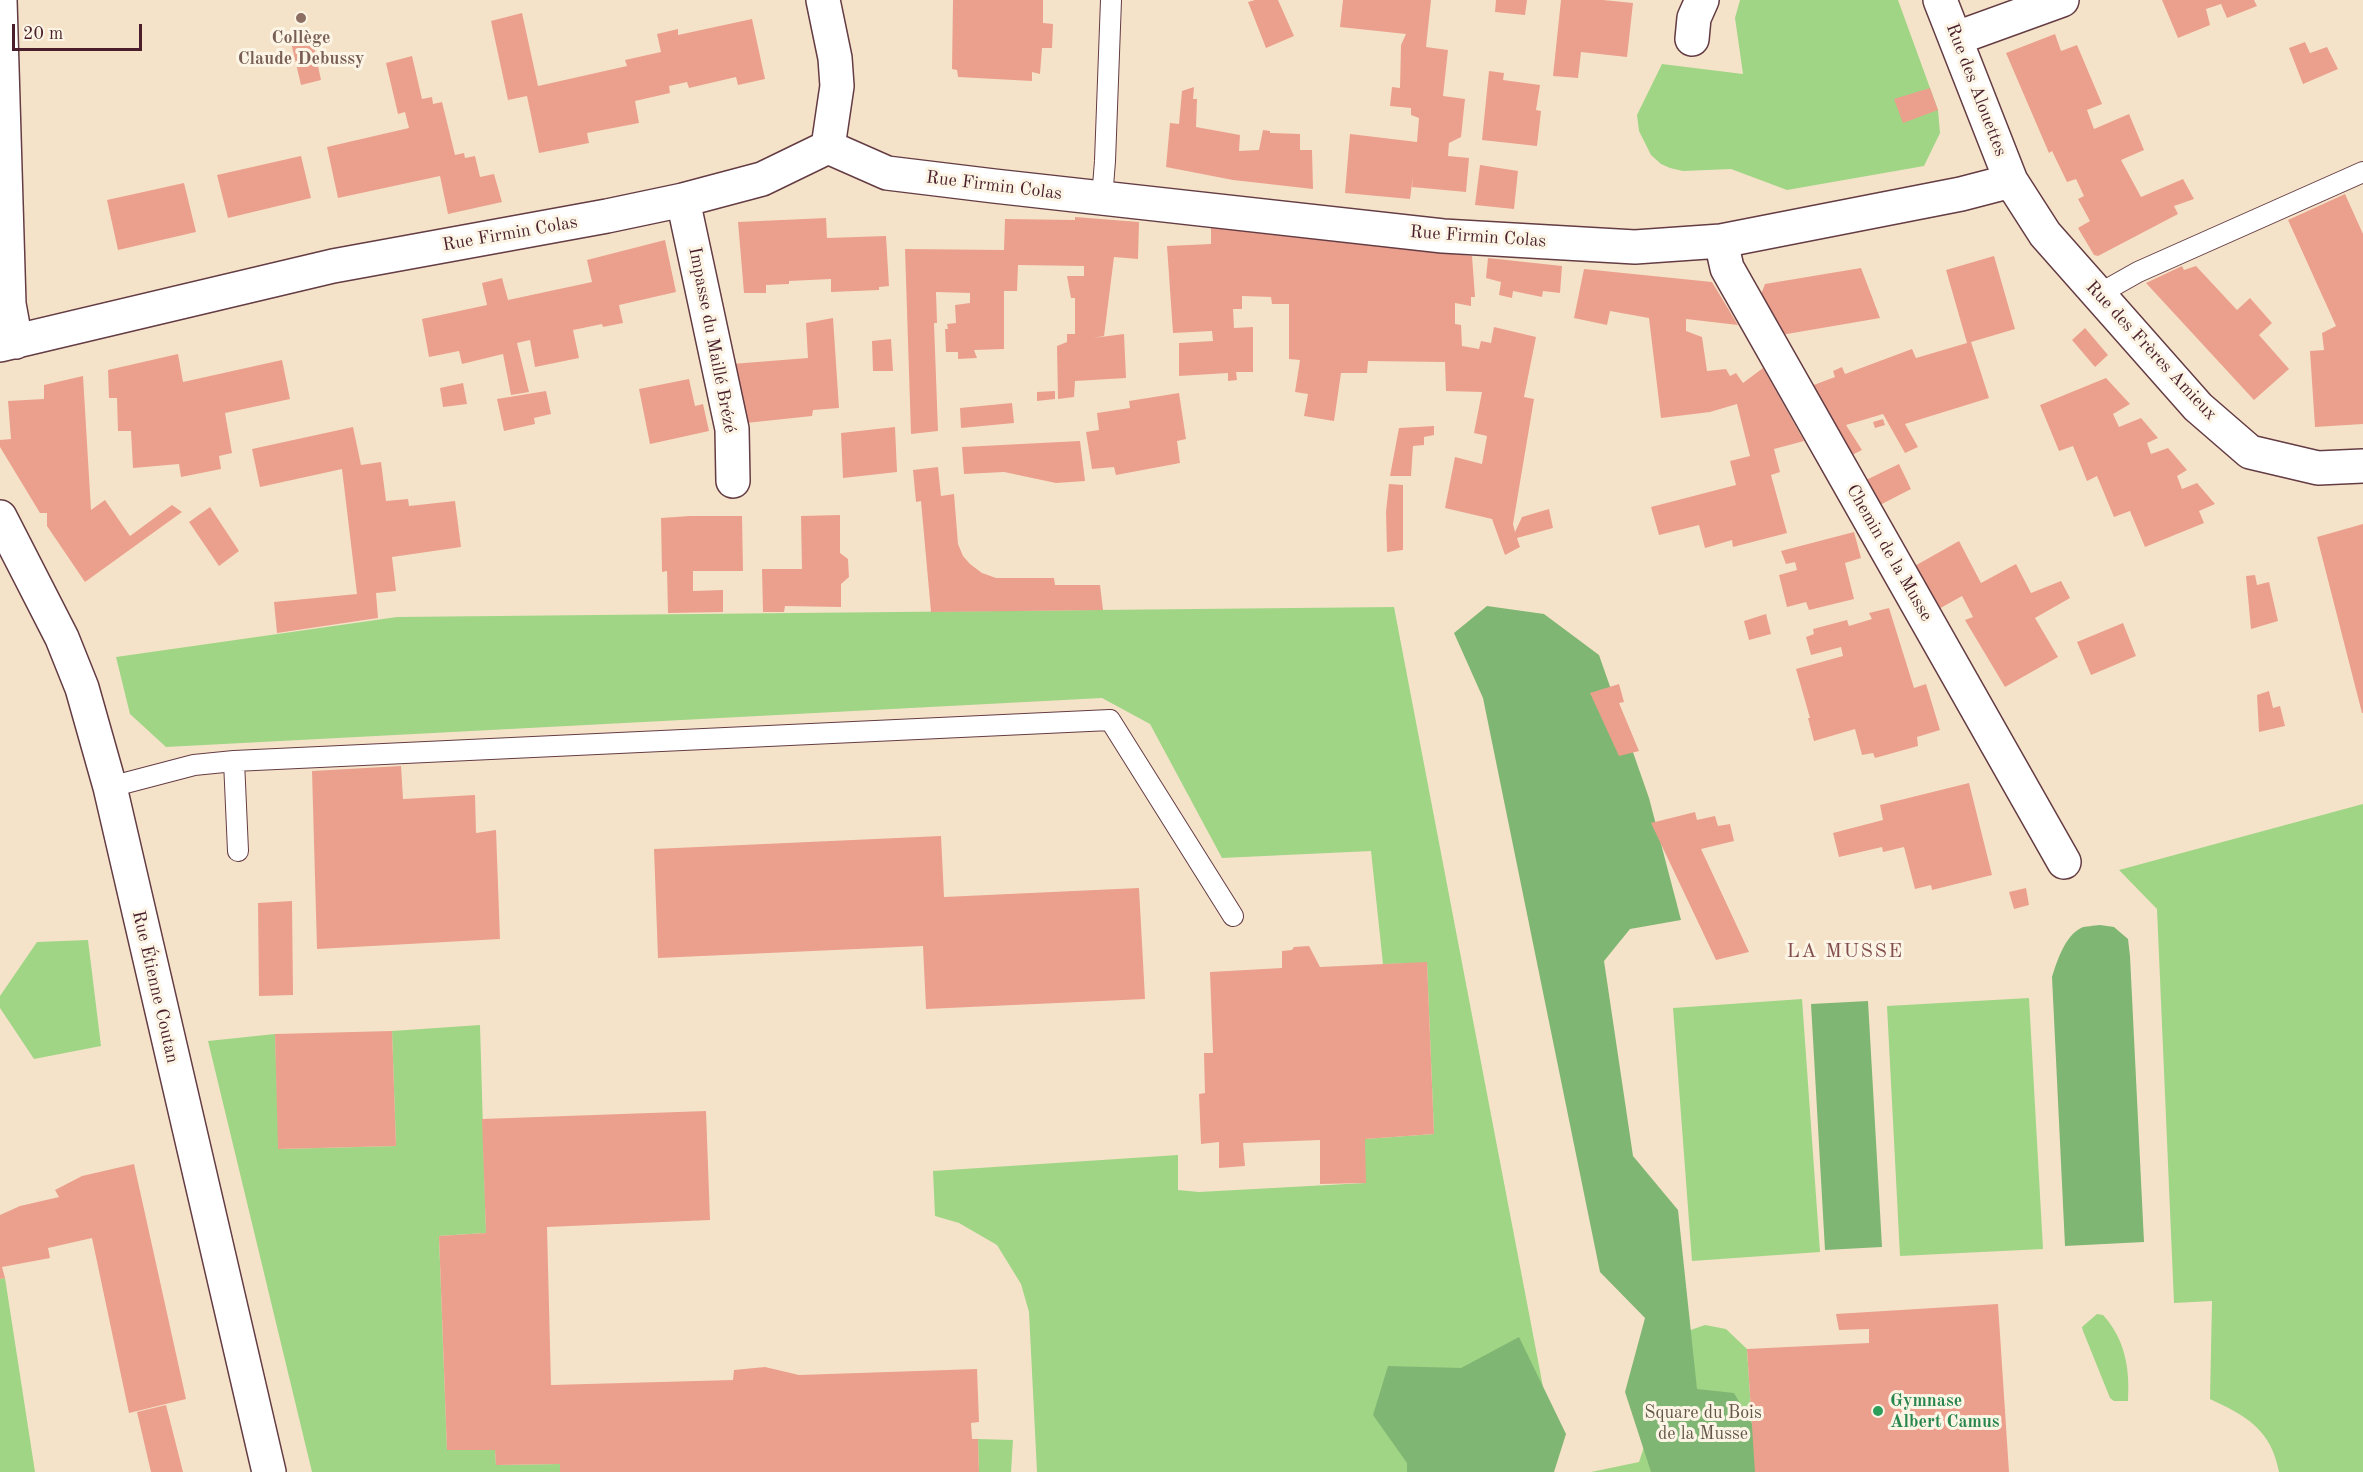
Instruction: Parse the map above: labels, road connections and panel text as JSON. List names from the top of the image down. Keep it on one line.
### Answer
{"streets":{"street":["Rue des Alouettes","Rue Firmin Colas","Impasse du Maillé Brézé","Rue des Frères Amieux","Chemin de la Musse","Rue Étienne Coutan"]},"crossings":[["Rue des Alouettes","Rue Firmin Colas"],["Rue des Alouettes","Rue des Frères Amieux"],["Rue Firmin Colas","Impasse du Maillé Brézé"],["Rue Firmin Colas","Rue des Frères Amieux"],["Rue Firmin Colas","Chemin de la Musse"]],"districts":["LA MUSSE"],"parks":["Square du Bois de la Musse"],"places":["Collège Claude Debussy","Gymnase Albert Camus"],"scale_bar":"20 m"}
